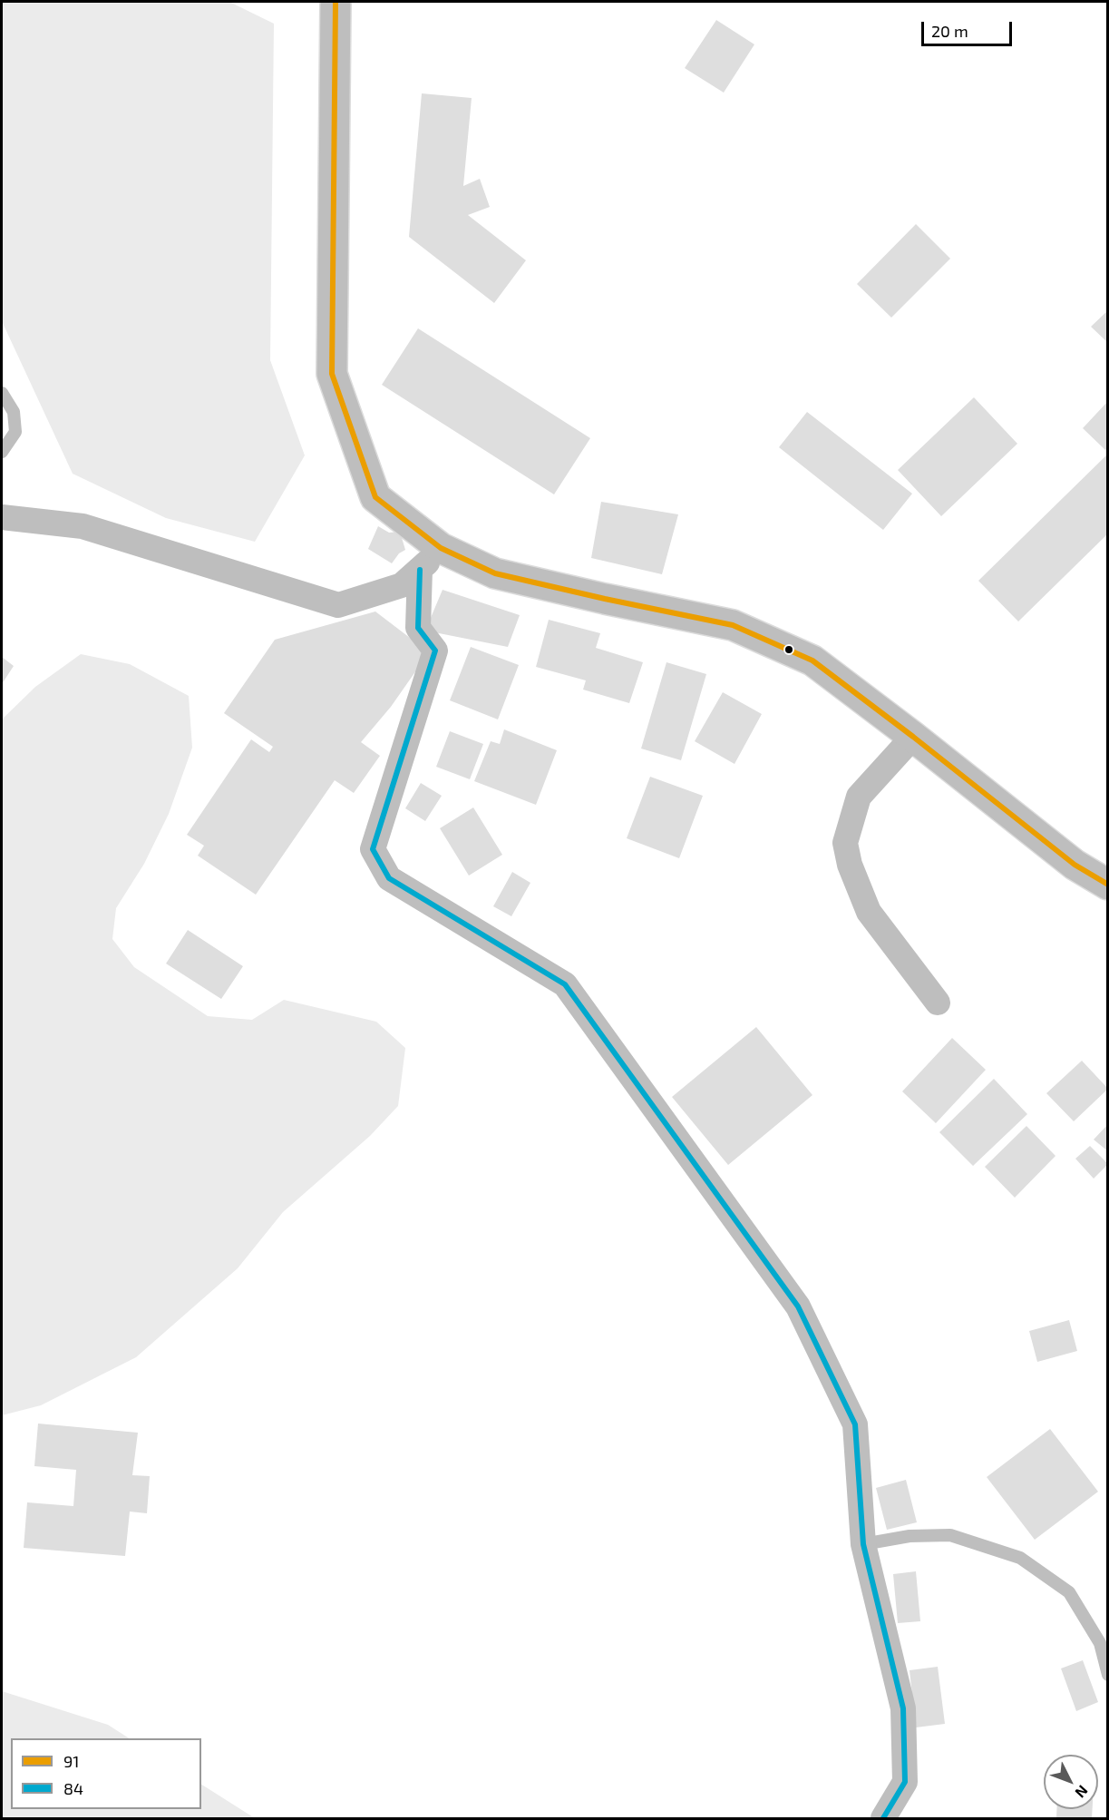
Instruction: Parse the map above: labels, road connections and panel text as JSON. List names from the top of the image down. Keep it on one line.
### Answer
{"lines":["transit line 91","transit line 84"],"legend":["91","84"],"scale_bar":"20 m","north":"bottom right"}
